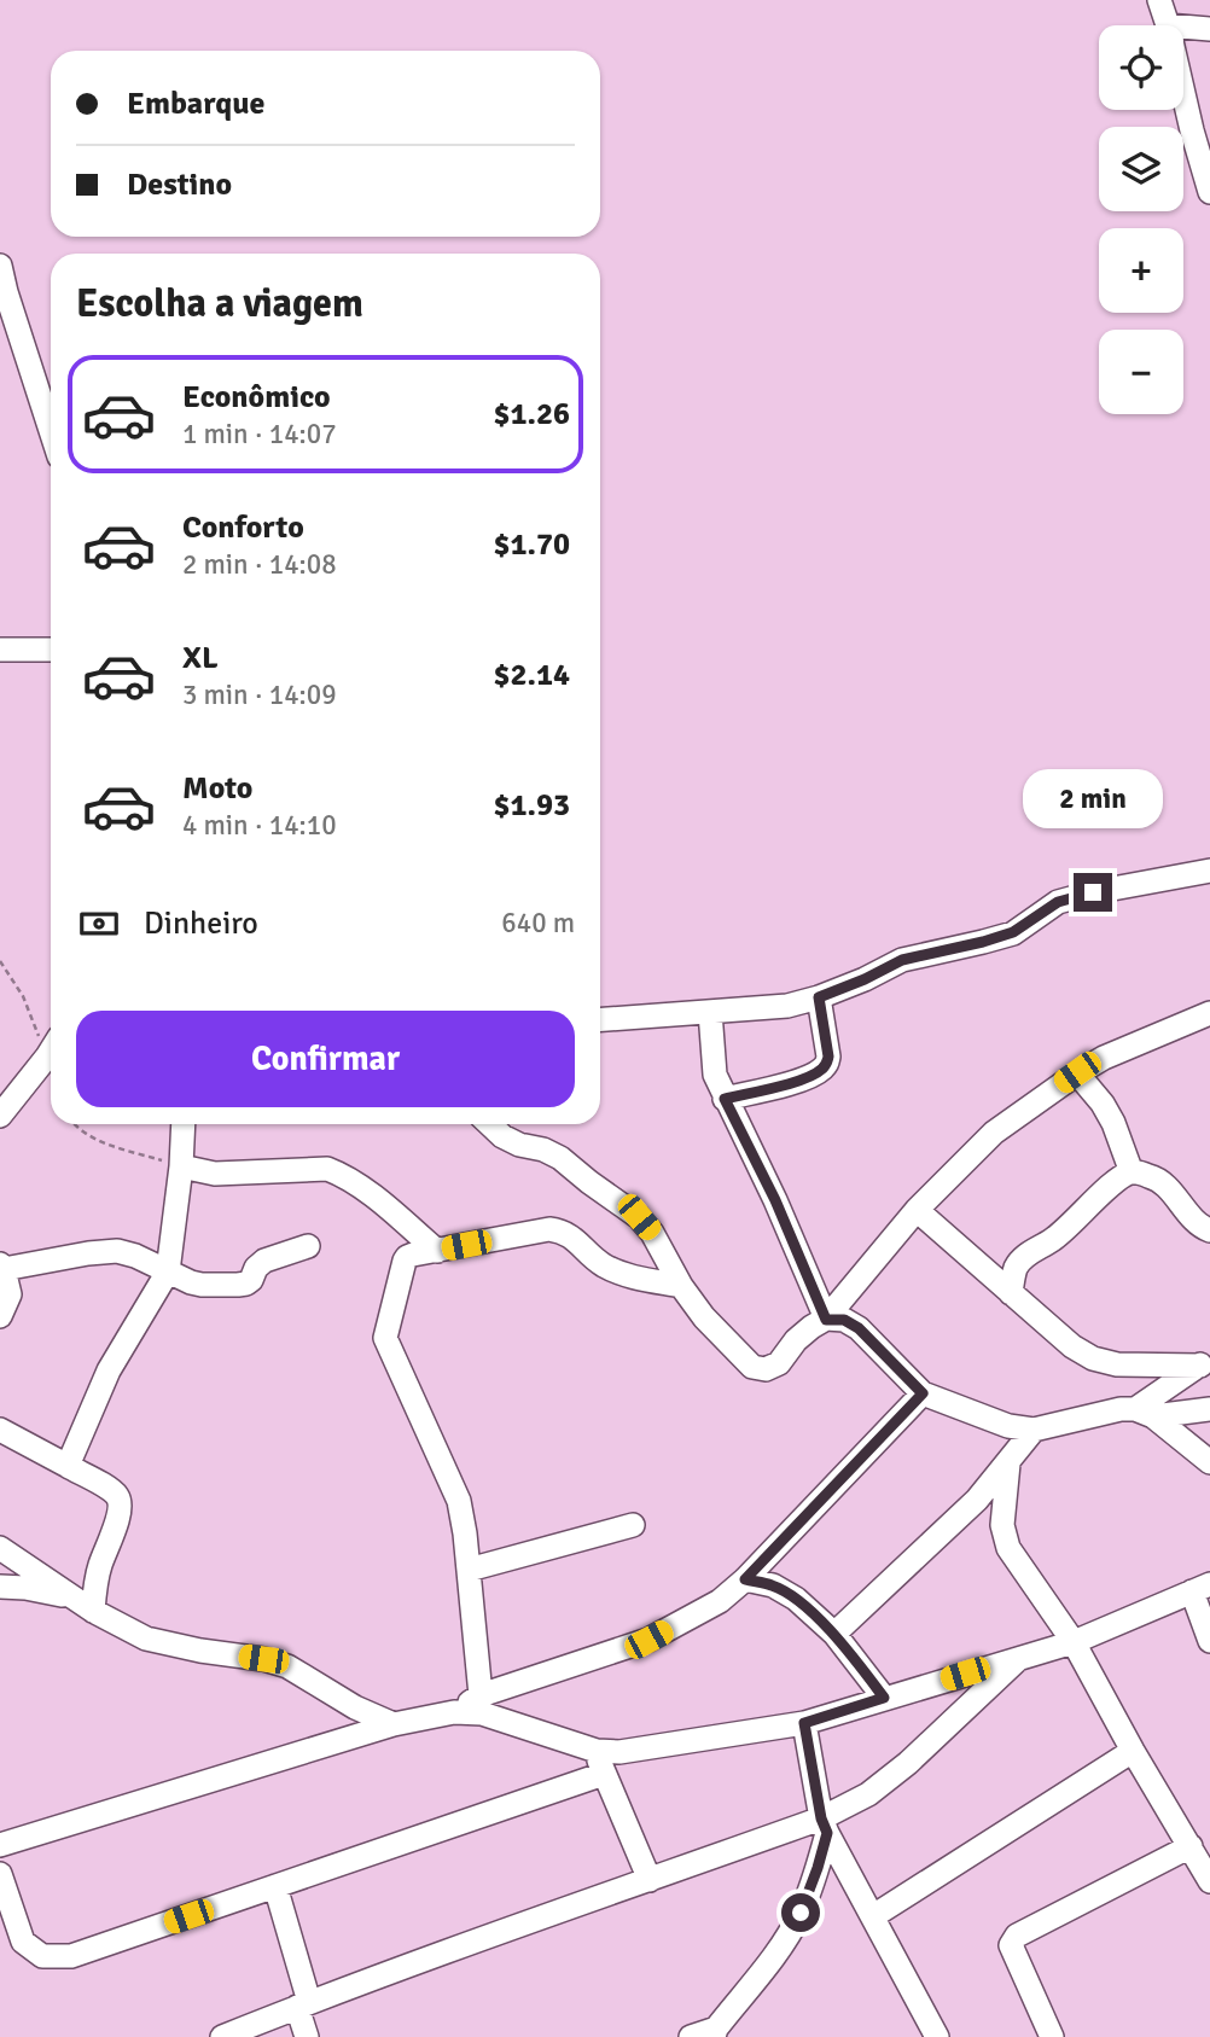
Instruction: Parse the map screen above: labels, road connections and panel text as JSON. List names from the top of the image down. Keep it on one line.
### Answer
{"page":{"map_buttons":["+","−"],"banner":["Embarque","Destino"],"heading":"Escolha a viagem","list":[{"name":"Econômico","note":"1 min · 14:07","value":"$1.26"},{"name":"Conforto","note":"2 min · 14:08","value":"$1.70"},{"name":"XL","note":"3 min · 14:09","value":"$2.14"},{"name":"Moto","note":"4 min · 14:10","value":"$1.93"}],"bubble":"2 min","pay":["Dinheiro","640 m"],"buttons":"Confirmar"}}
